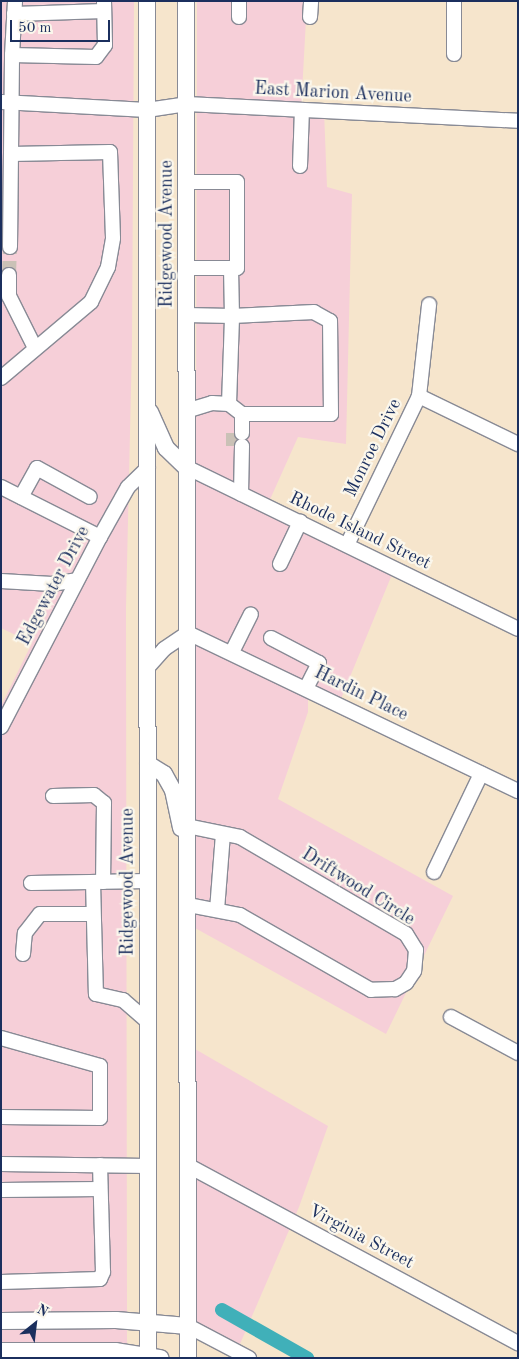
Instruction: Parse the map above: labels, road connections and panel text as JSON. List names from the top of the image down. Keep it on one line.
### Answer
{"streets":{"main road":["Ridgewood Avenue"],"street":["East Marion Avenue","Monroe Drive","Rhode Island Street","Edgewater Drive","Hardin Place","Driftwood Circle","Virginia Street"]},"crossings":[["East Marion Avenue","Ridgewood Avenue"],["Ridgewood Avenue","Rhode Island Street"],["Ridgewood Avenue","Edgewater Drive"],["Ridgewood Avenue","Hardin Place"],["Ridgewood Avenue","Driftwood Circle"],["Ridgewood Avenue","Virginia Street"],["Monroe Drive","Rhode Island Street"]],"scale_bar":"50 m","north":"top right"}
